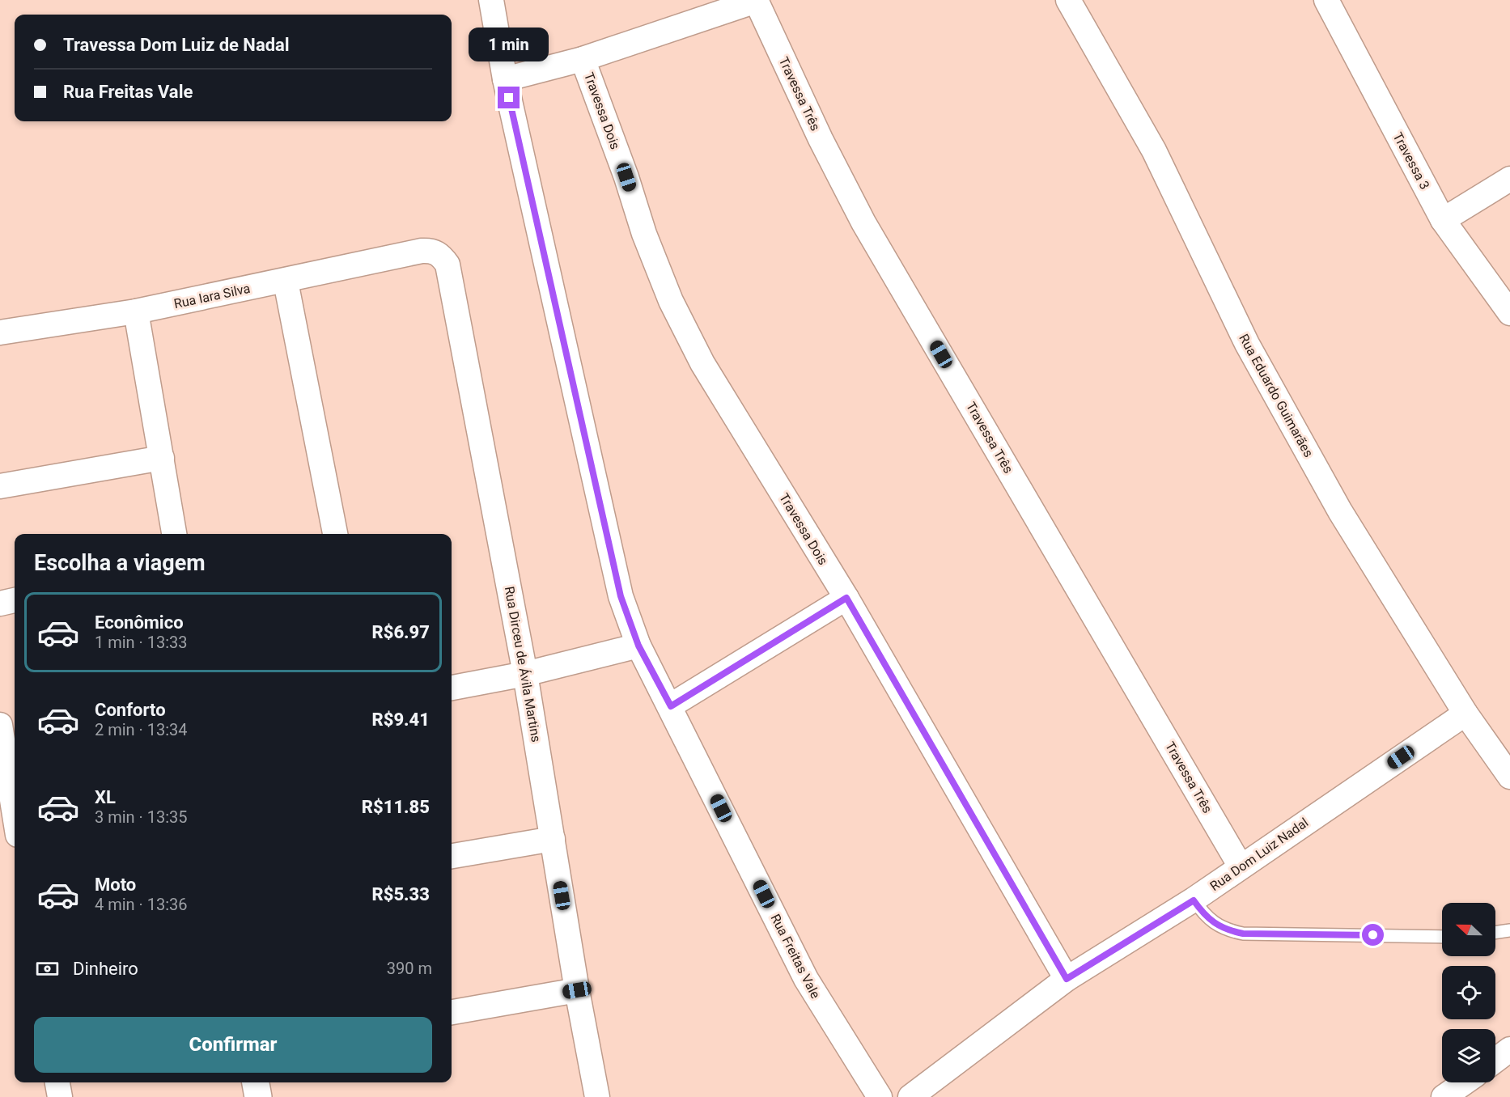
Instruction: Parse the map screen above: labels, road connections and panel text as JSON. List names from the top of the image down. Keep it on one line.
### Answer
{"streets":{"street":["Travessa Três","Travessa Dois","Travessa 3","Rua Iara Silva","Rua Eduardo Guimarães","Rua Dirceu de Ávila Martins","Rua Dom Luiz Nadal","Rua Freitas Vale"]},"crossings":[["Travessa Três","Rua Dom Luiz Nadal"],["Travessa Dois","Rua Dom Luiz Nadal"],["Rua Iara Silva","Rua Dirceu de Ávila Martins"],["Rua Eduardo Guimarães","Rua Dom Luiz Nadal"]],"north":"left","page":{"banner":["Travessa Dom Luiz de Nadal","Rua Freitas Vale"],"bubble":"1 min","heading":"Escolha a viagem","list":[{"name":"Econômico","note":"1 min · 13:33","value":"R$6.97"},{"name":"Conforto","note":"2 min · 13:34","value":"R$9.41"},{"name":"XL","note":"3 min · 13:35","value":"R$11.85"},{"name":"Moto","note":"4 min · 13:36","value":"R$5.33"}],"pay":["Dinheiro","390 m"],"buttons":"Confirmar"}}
